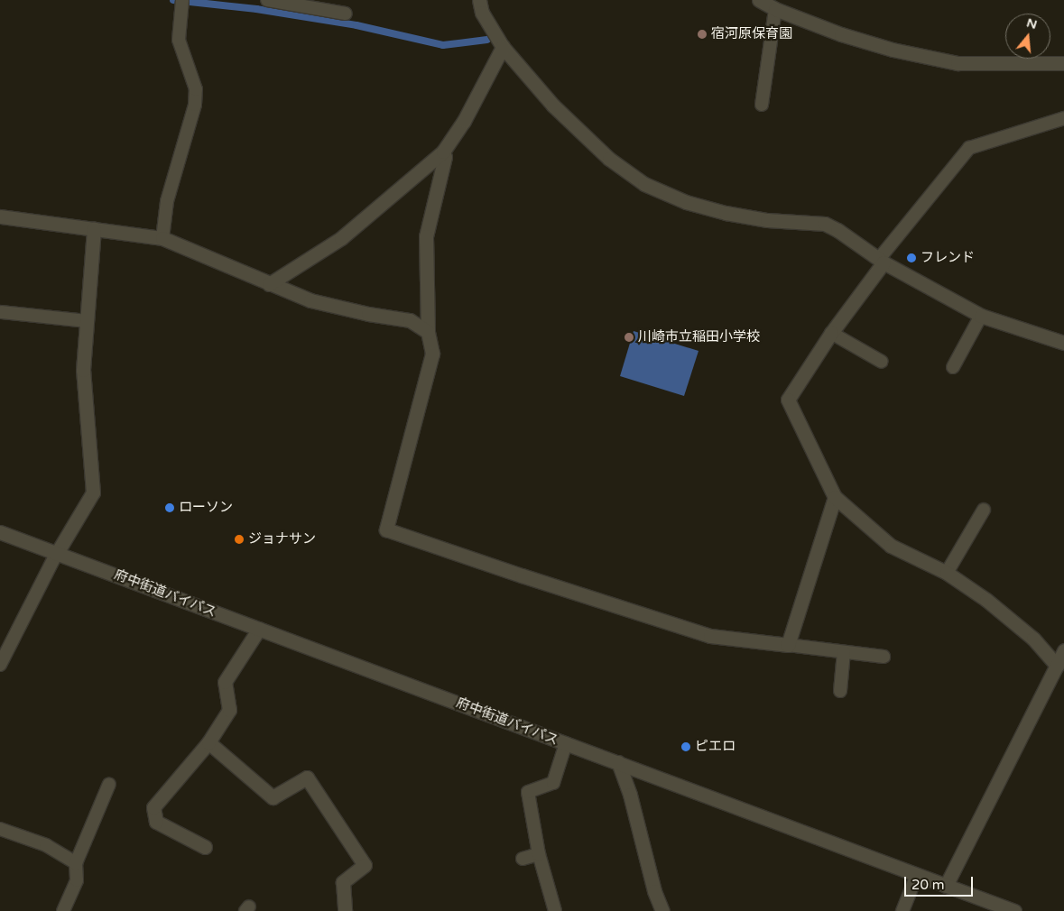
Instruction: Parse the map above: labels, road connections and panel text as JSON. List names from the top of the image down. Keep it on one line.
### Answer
{"streets":{"street":["府中街道バイパス"]},"places":["宿河原保育園","フレンド","川崎市立稲田小学校","ローソン","ジョナサン","ピエロ"],"scale_bar":"20 m","north":"top"}
